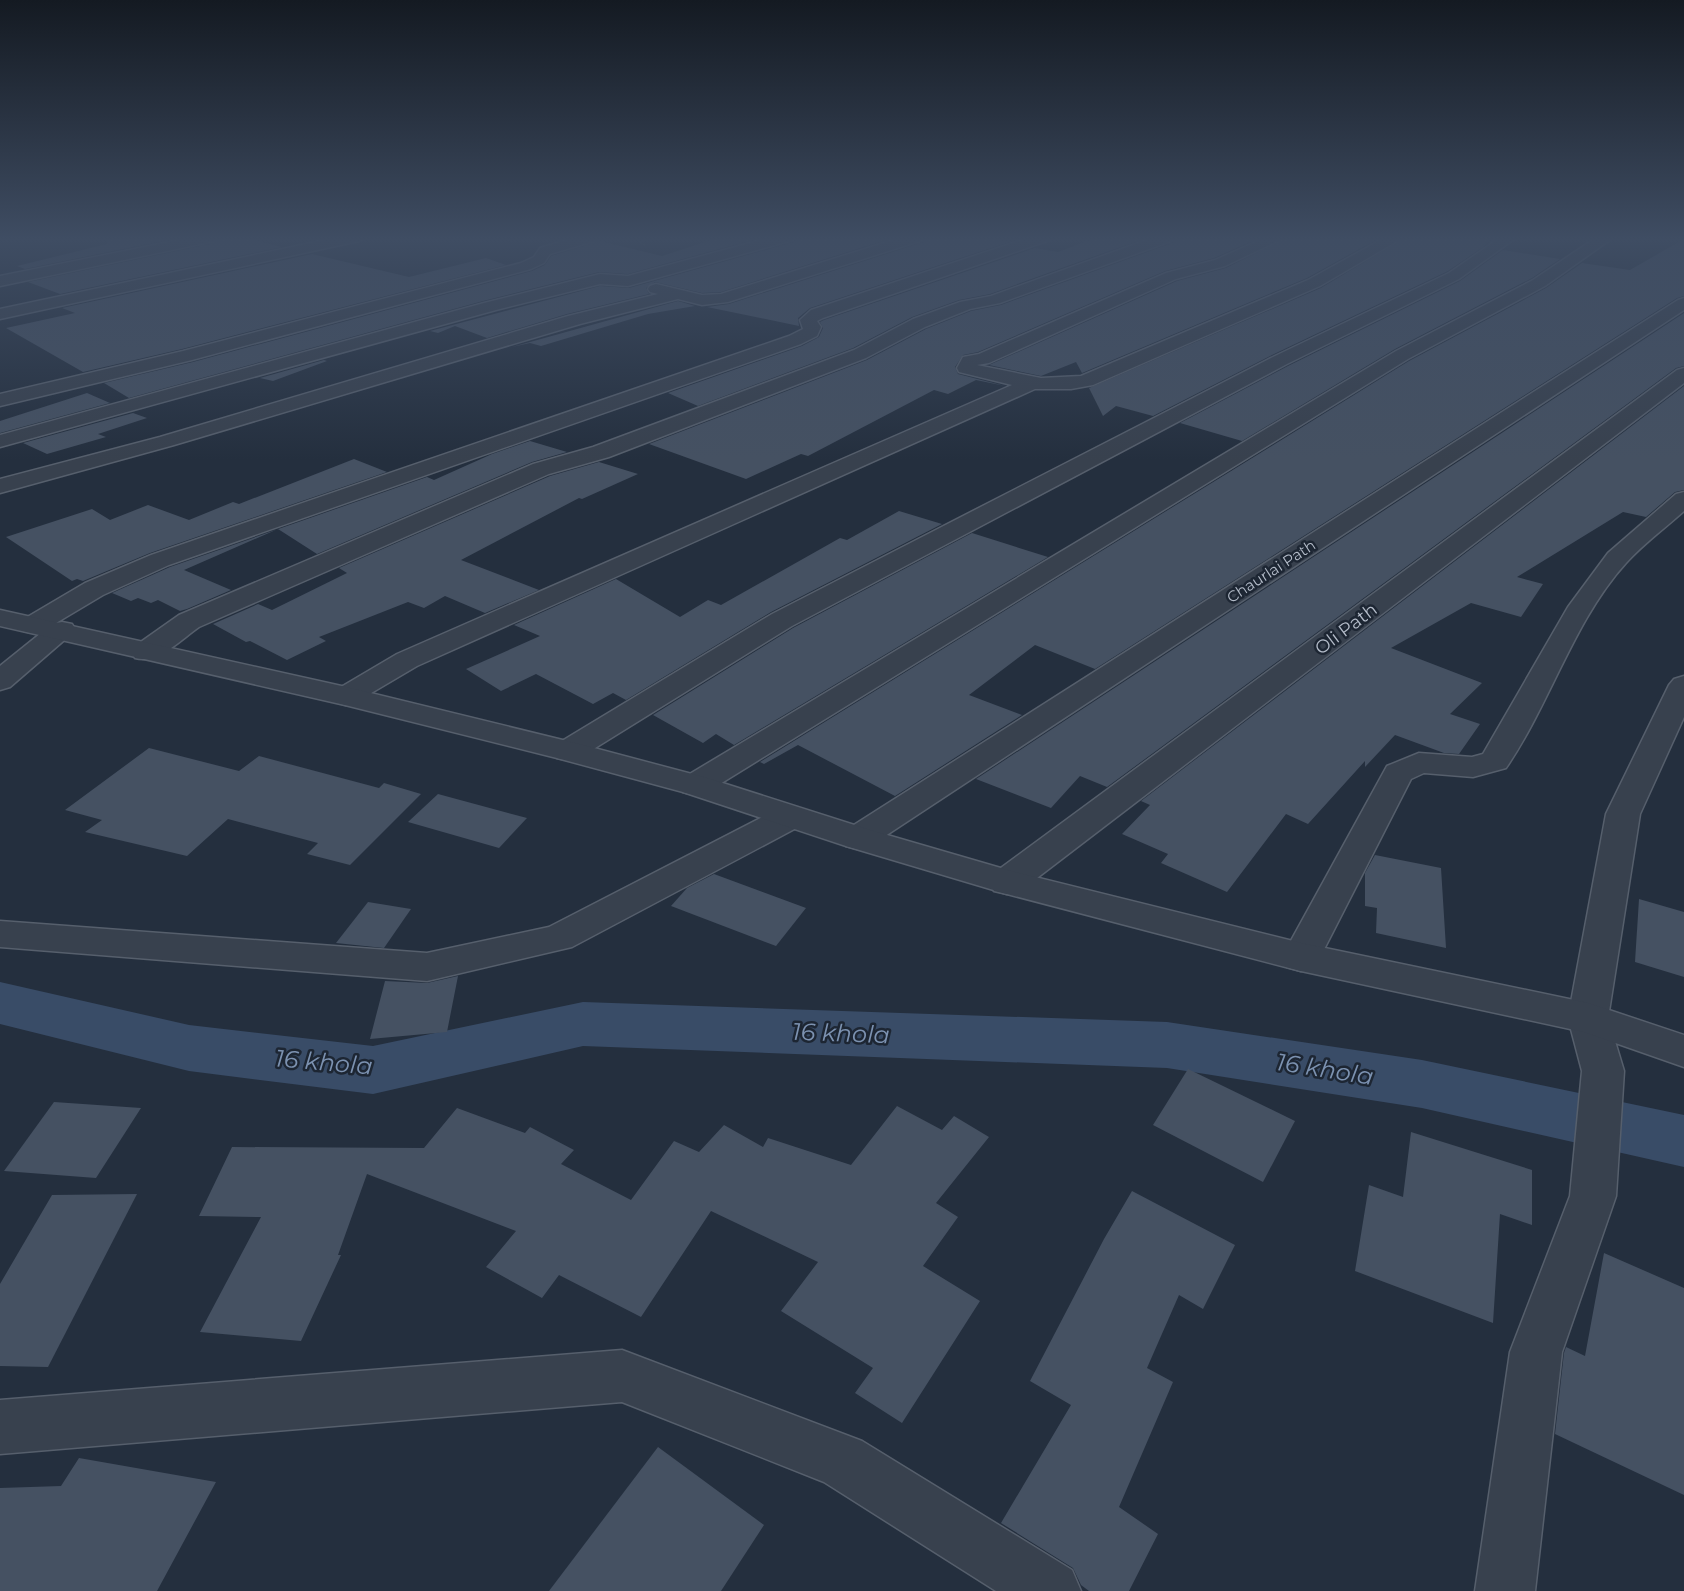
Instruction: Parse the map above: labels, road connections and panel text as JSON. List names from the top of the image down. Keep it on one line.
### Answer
{"streets":{"street":["Chaurlai Path","Oli Path"]},"water":["16 khola"]}
